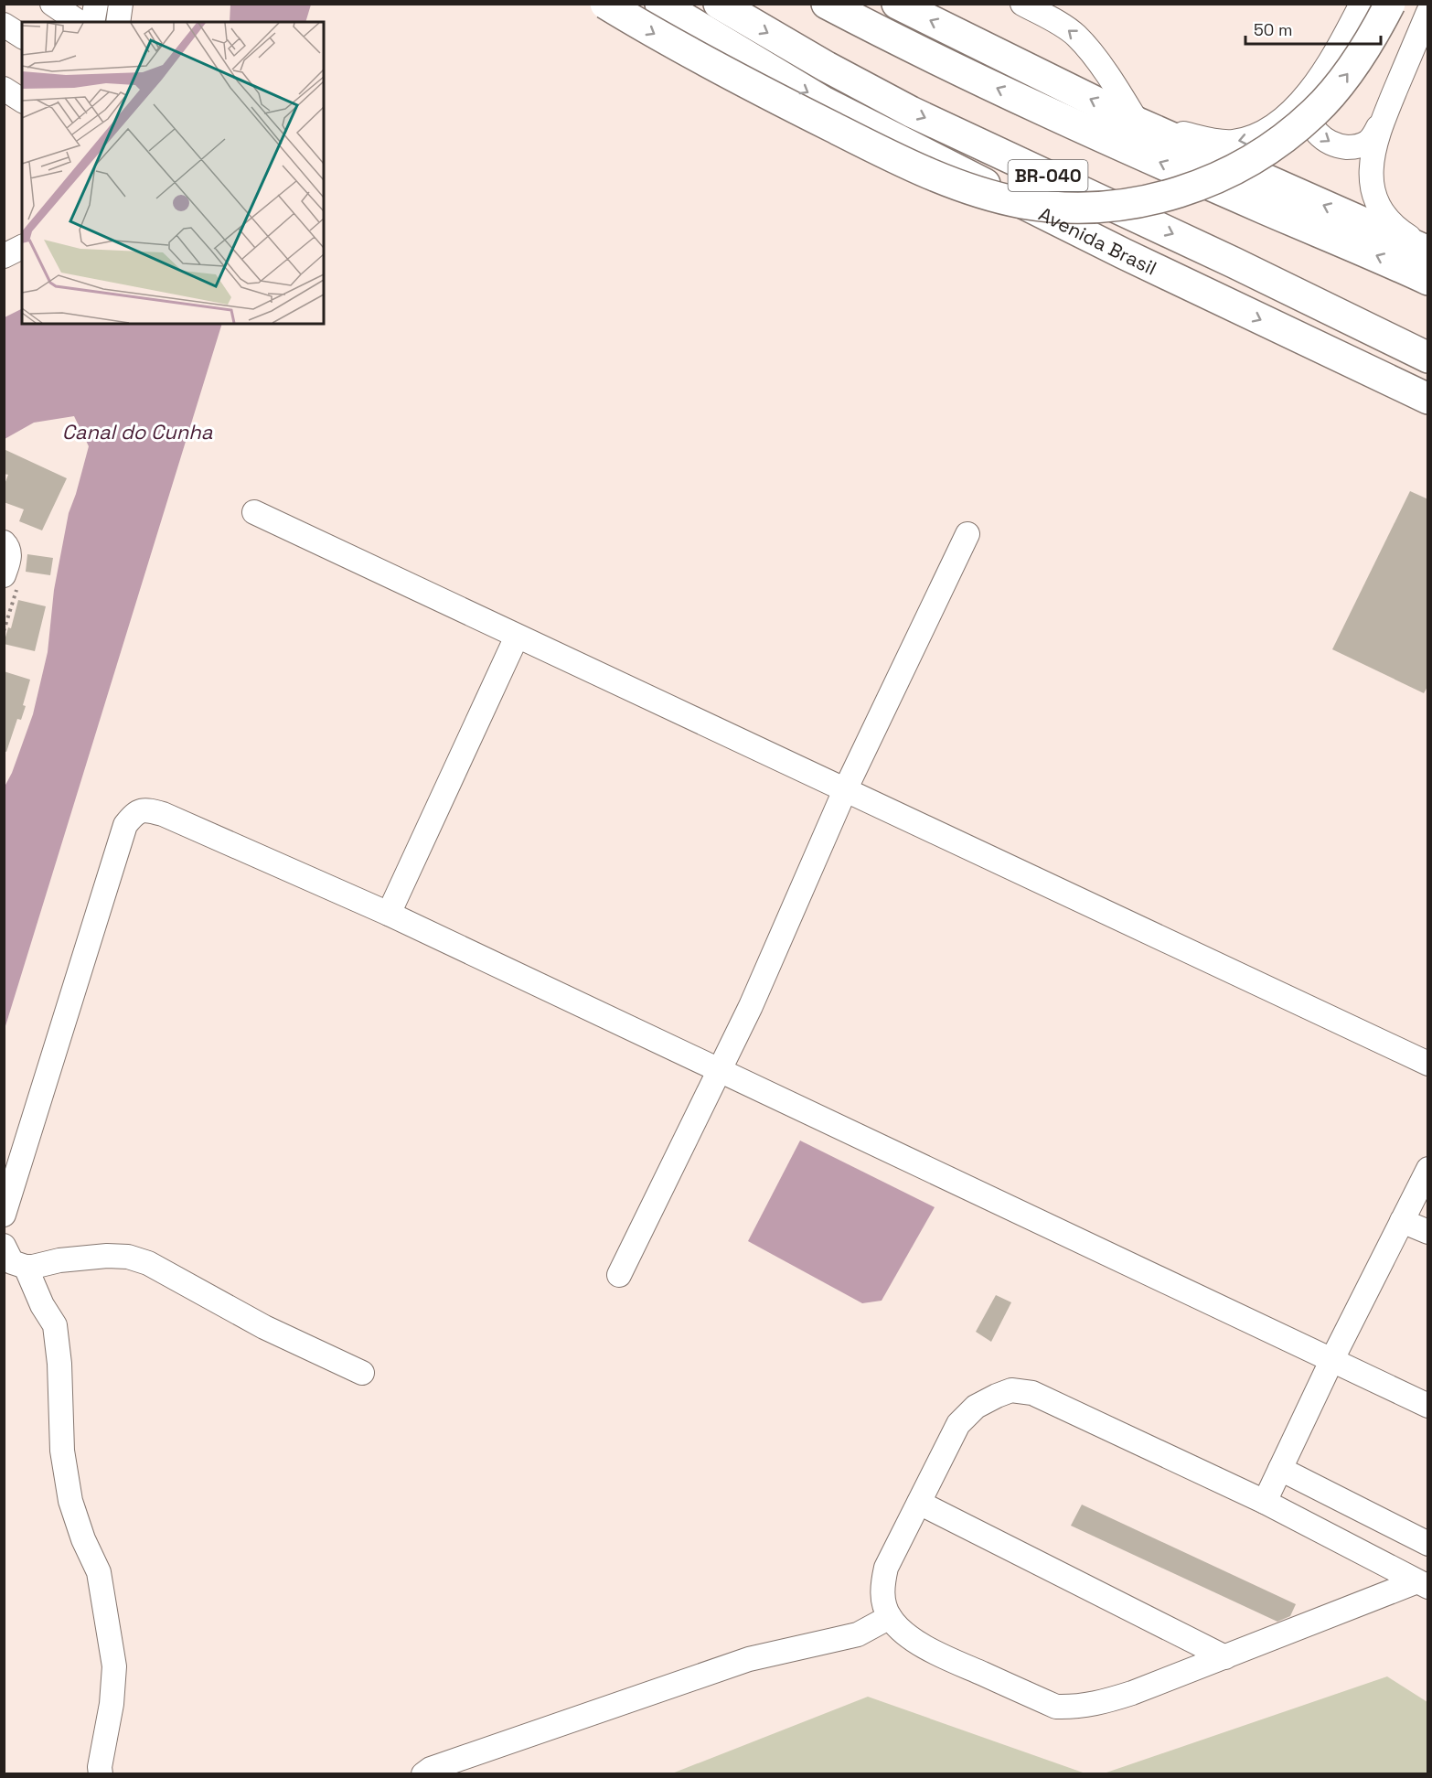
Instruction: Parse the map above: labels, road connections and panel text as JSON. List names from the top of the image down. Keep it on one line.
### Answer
{"streets":{"highway":["BR-040","Avenida Brasil"]},"water":["Canal do Cunha"],"scale_bar":"50 m"}
